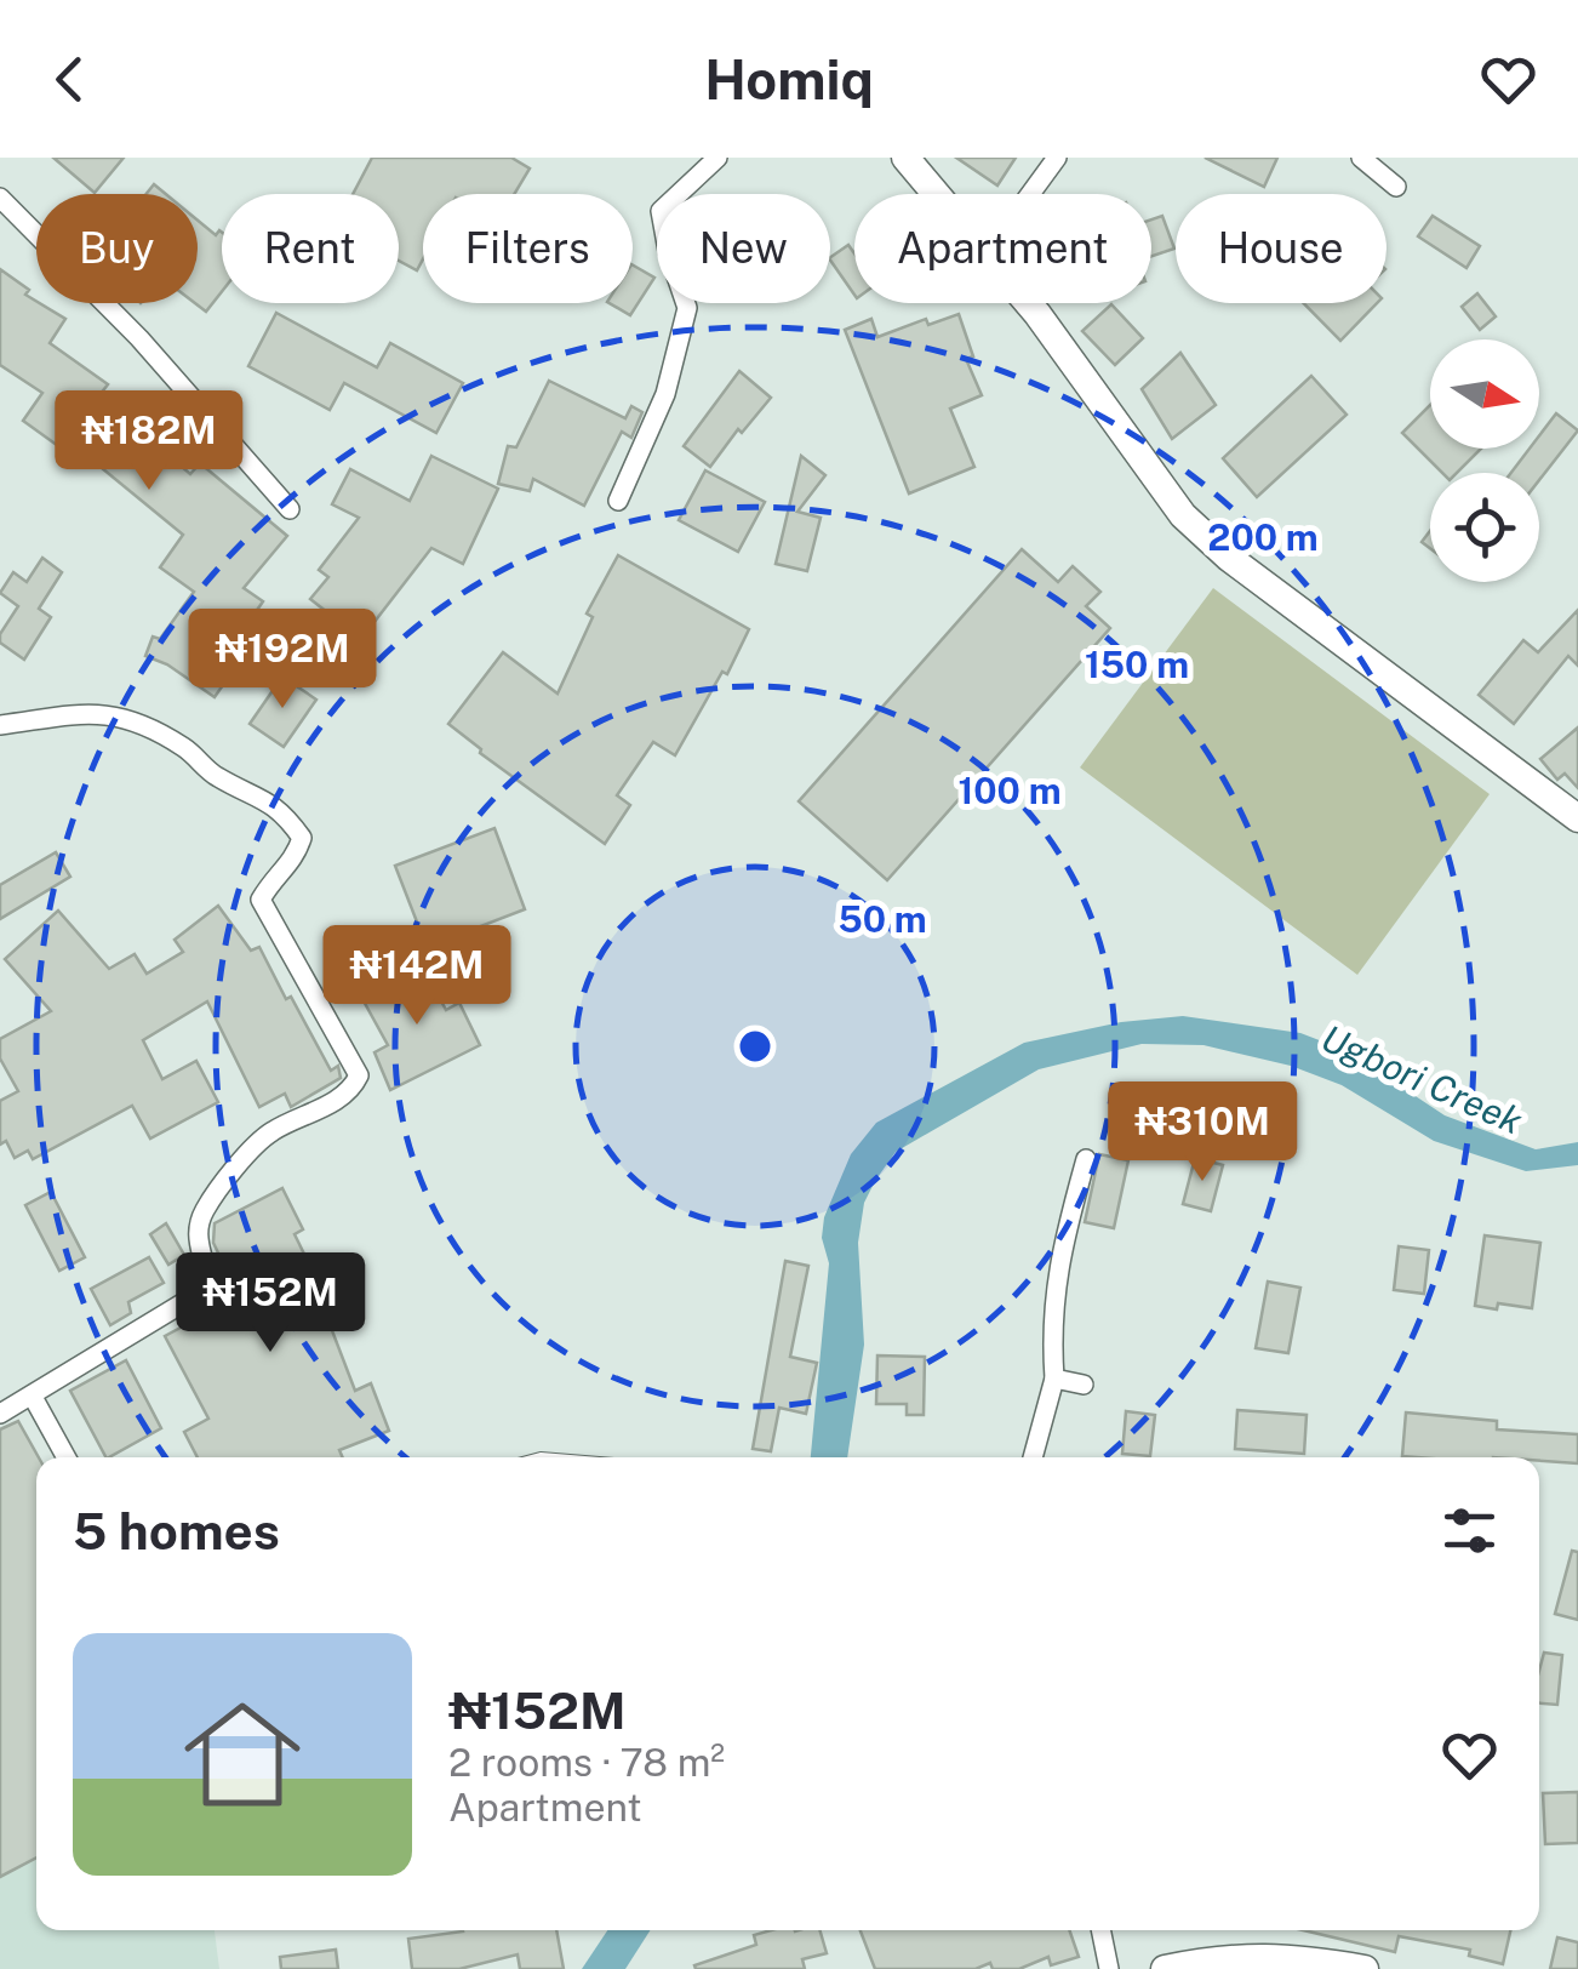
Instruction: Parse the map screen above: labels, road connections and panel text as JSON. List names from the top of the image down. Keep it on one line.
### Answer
{"water":["Ugbori Creek"],"north":"right","page":{"header":"Homiq","chip":["Buy","Rent","Filters","New","Apartment","House"],"price":["₦182M","₦192M","₦142M","₦310M","₦152M"],"heading":"5 homes","list":[{"name":"₦152M","note":"2 rooms · 78 m² · Apartment"}]},"rings":["200 m","150 m","100 m","50 m"]}
